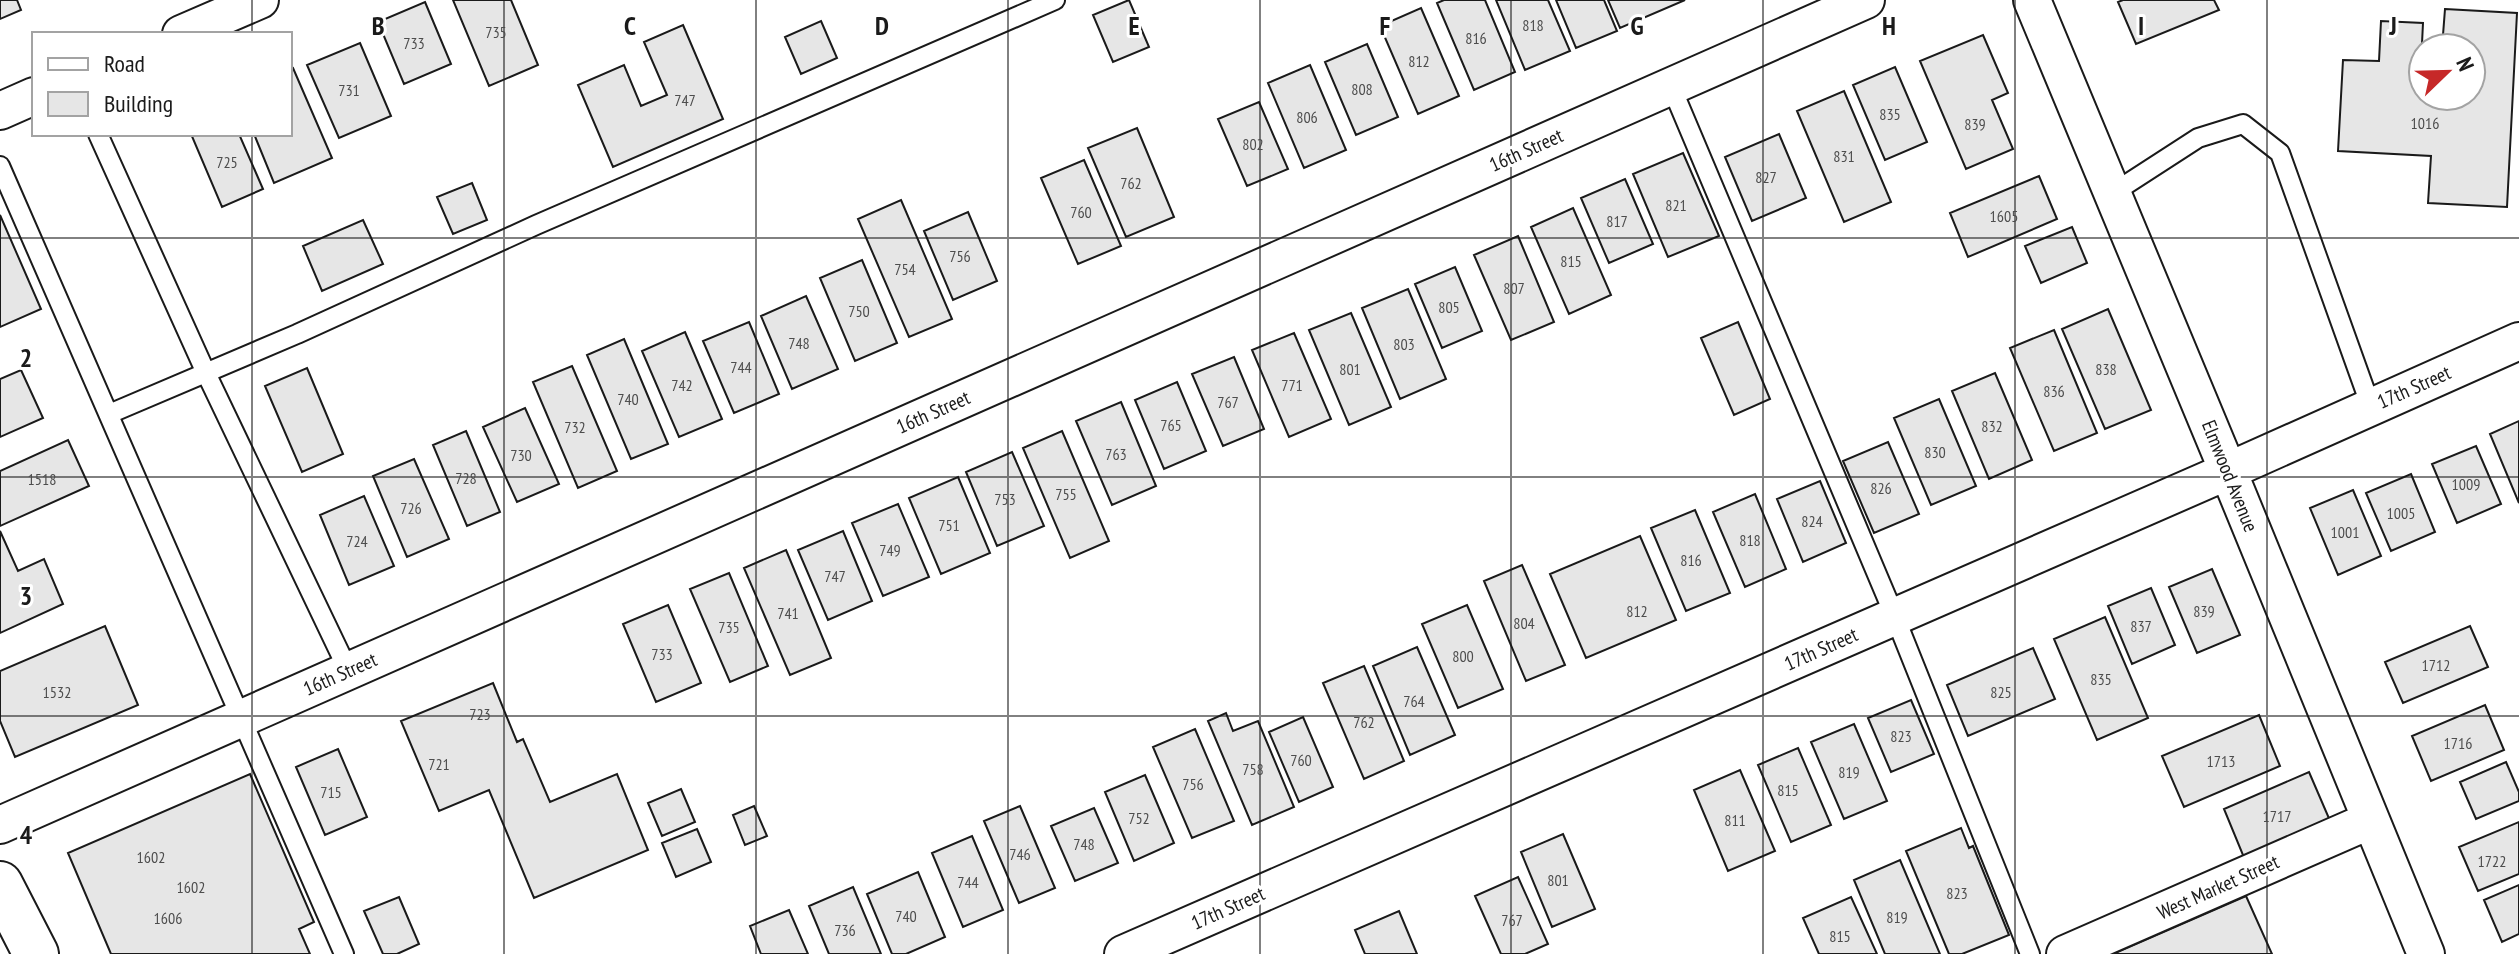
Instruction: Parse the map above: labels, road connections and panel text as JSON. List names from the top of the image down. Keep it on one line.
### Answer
{"streets":{"street":["16th Street","17th Street","Elmwood Avenue","West Market Street"]},"crossings":[["17th Street","Elmwood Avenue"],["Elmwood Avenue","West Market Street"]],"house_numbers":["818","735","816","733","812","808","731","747","835","806","1016","839","802","831","725","827","762","821","760","1605","817","756","815","754","807","805","750","748","803","744","801","838","742","771","836","740","767","765","832","732","830","763","730","728","1518","1009","826","755","753","726","1005","824","751","1001","818","724","749","816","747","812","839","741","804","837","735","733","800","1712","835","1532","825","764","723","762","823","1716","760","1713","721","758","819","756","815","715","1717","752","811","748","746","1602","1722","801","744","1602","823","740","819","1606","767","736","815"],"legend":["Road","Building"],"north":"top right","grid":{"columns":["B","C","D","E","F","G","H","I","J"],"rows":["2","3","4"]}}
